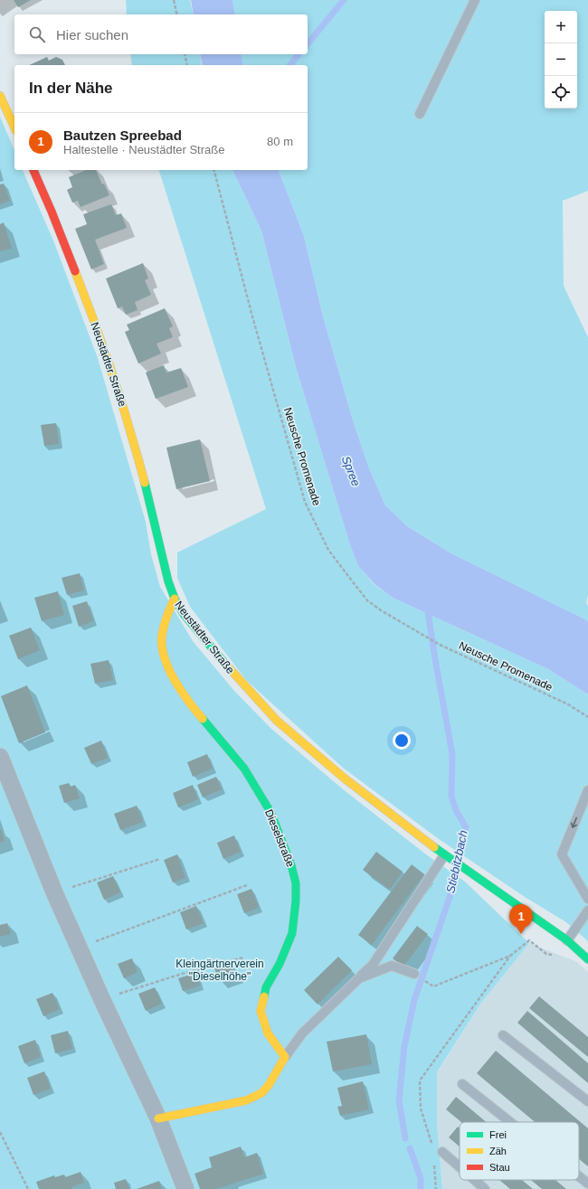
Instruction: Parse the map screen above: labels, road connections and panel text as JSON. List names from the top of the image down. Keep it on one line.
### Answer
{"streets":{"street":["Neustädter Straße","Dieselstraße"],"path":["Neusche Promenade"]},"crossings":[["Neustädter Straße","Dieselstraße"]],"water":["Spree","Stiebitzbach"],"parks":["Kleingärtnerverein \"Dieselhöhe\""],"legend":["Frei","Zäh","Stau"],"page":{"map_buttons":["+","−"],"search":"Hier suchen","heading":"In der Nähe","list":[{"mark":"1","name":"Bautzen Spreebad","note":"Haltestelle · Neustädter Straße","value":"80 m"}],"pins":"1"}}
